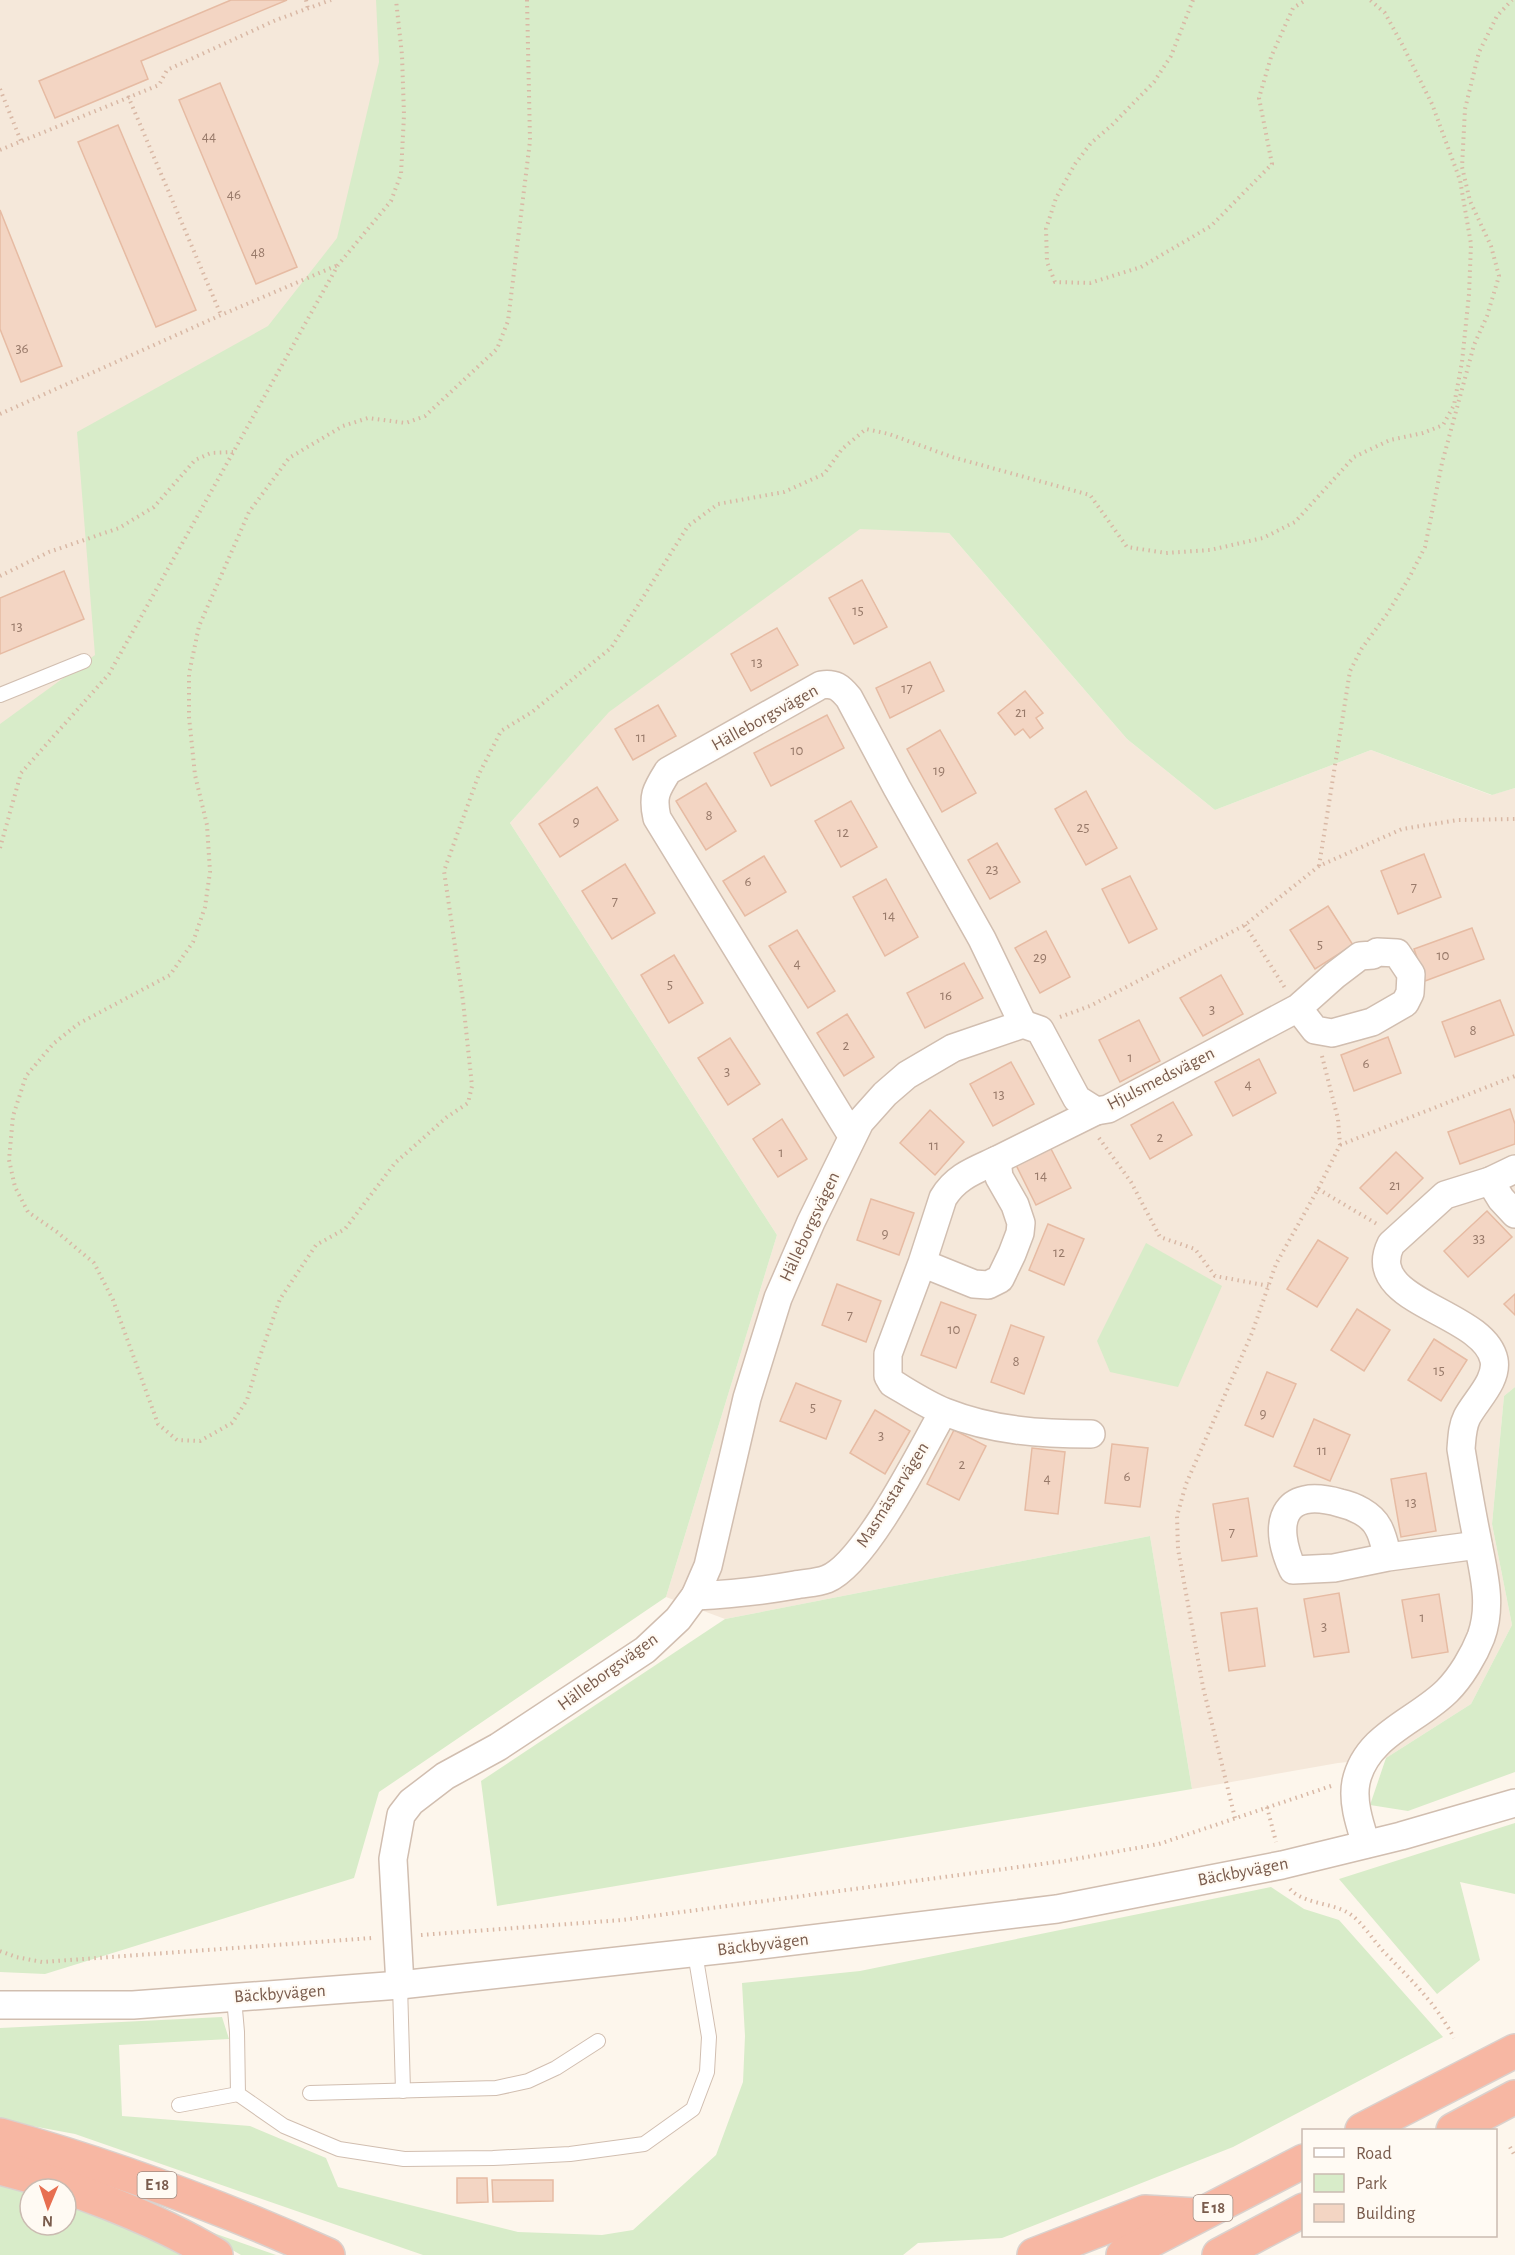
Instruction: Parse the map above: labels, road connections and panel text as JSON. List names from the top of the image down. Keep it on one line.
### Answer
{"streets":{"highway":["E 18"],"street":["Hälleborgsvägen","Hjulsmedsvägen","Masmästarvägen","Bäckbyvägen"]},"crossings":[["Hälleborgsvägen","Hjulsmedsvägen"],["Hälleborgsvägen","Masmästarvägen"],["Hälleborgsvägen","Bäckbyvägen"]],"house_numbers":["44","46","48","36","15","13","13","17","21","11","10","19","8","9","25","12","23","6","7","7","14","5","10","29","4","5","16","3","8","2","1","6","3","4","13","2","11","1","14","21","9","33","12","7","10","8","15","5","9","3","11","2","6","4","13","7","1","3"],"legend":["Road","Park","Building"],"north":"bottom"}
